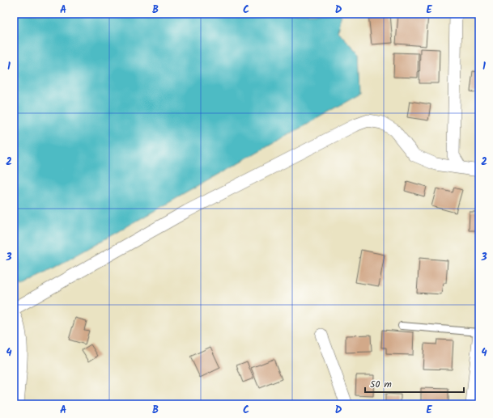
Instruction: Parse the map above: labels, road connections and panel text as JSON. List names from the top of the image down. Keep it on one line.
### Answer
{"scale_bar":"50 m","grid":{"columns":["A","B","C","D","E"],"rows":["1","2","3","4"]}}
